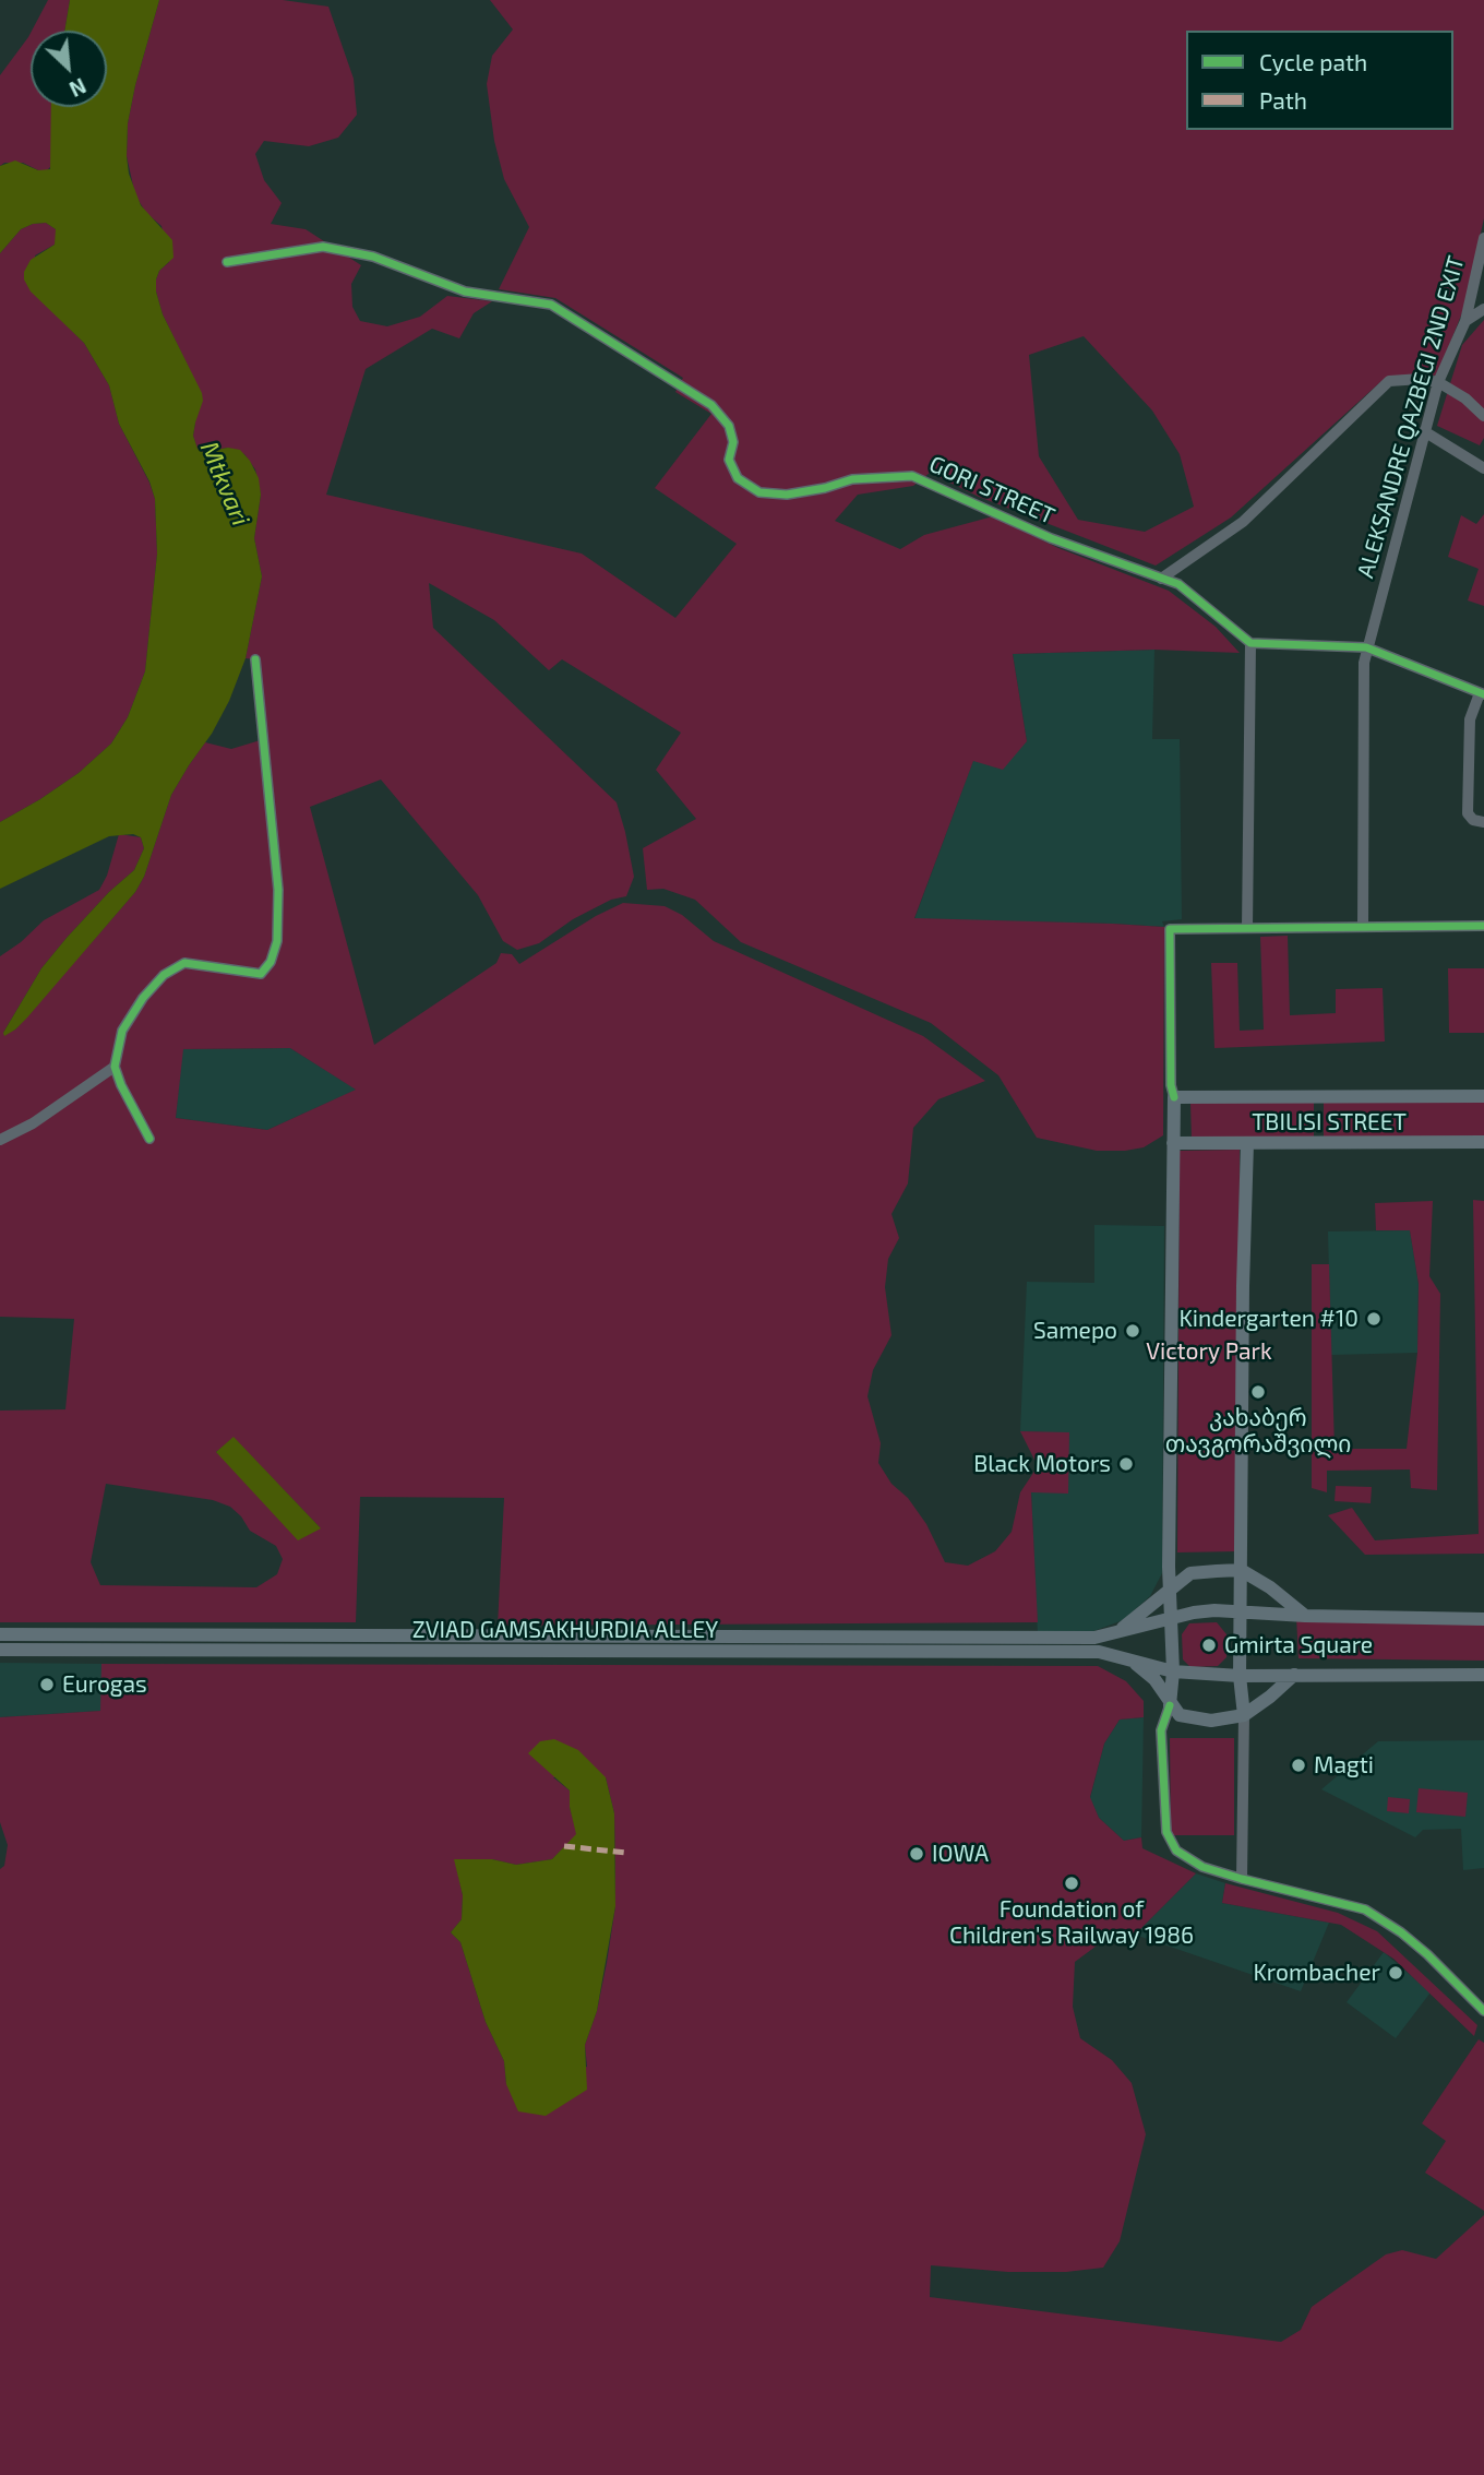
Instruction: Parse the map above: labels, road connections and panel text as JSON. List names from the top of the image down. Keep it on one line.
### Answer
{"streets":{"main road":["TBILISI STREET","ZVIAD GAMSAKHURDIA ALLEY"],"street":["ALEKSANDRE QAZBEGI 2ND EXIT","GORI STREET"]},"water":["Mtkvari"],"parks":["Victory Park"],"places":["Kindergarten #10","Samepo","კახაბერ თავგორაშვილი","Black Motors","Gmirta Square","Eurogas","Magti","IOWA","Foundation of Children's Railway 1986","Krombacher"],"legend":["Cycle path","Path"],"north":"bottom right"}
